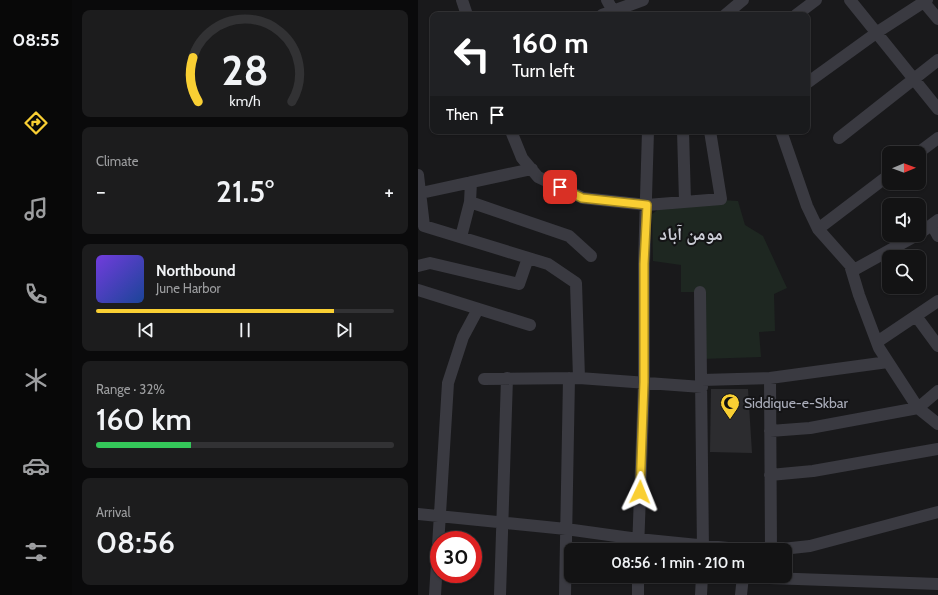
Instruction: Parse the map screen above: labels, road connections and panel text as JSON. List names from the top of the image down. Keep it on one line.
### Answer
{"districts":["مومن آباد"],"places":{"mosque":["Siddique-e-Skbar"]},"north":"right","page":{"tabs":"08:55","turn":["160 m","Turn left"],"then":"Then","tile":["Climate",["Range · 32%","160 km"],["Arrival","08:56"]],"heat":["−","21.5°","+"],"song":["Northbound","June Harbor"],"limit":"30","trip":"08:56 · 1 min · 210 m","gauge":["28","km/h"]}}
